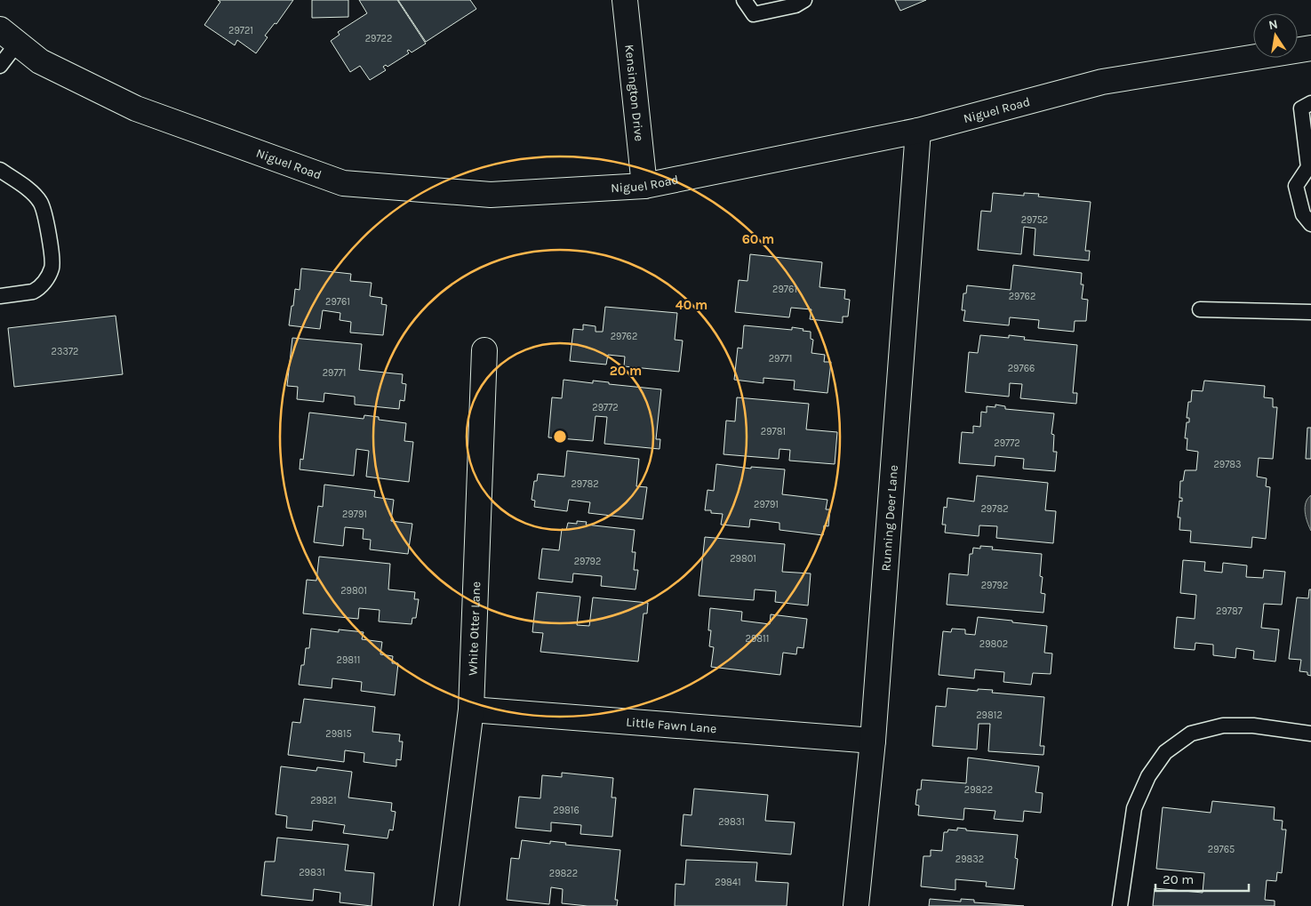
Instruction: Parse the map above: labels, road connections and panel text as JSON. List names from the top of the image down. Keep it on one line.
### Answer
{"streets":{"street":["Kensington Drive","Niguel Road","Running Deer Lane","White Otter Lane","Little Fawn Lane"]},"crossings":[["Kensington Drive","Niguel Road"],["Niguel Road","Running Deer Lane"],["Running Deer Lane","Little Fawn Lane"],["White Otter Lane","Little Fawn Lane"]],"house_numbers":["29721","29722","29752","29761","29762","29761","29762","23372","29771","29766","29771","29772","29781","29772","29783","29782","29791","29782","29791","29801","29792","29792","29801","29787","29811","29802","29811","29812","29815","29822","29821","29816","29831","29765","29832","29831","29822","29841"],"scale_bar":"20 m","north":"top","rings":["60 m","40 m","20 m"]}
